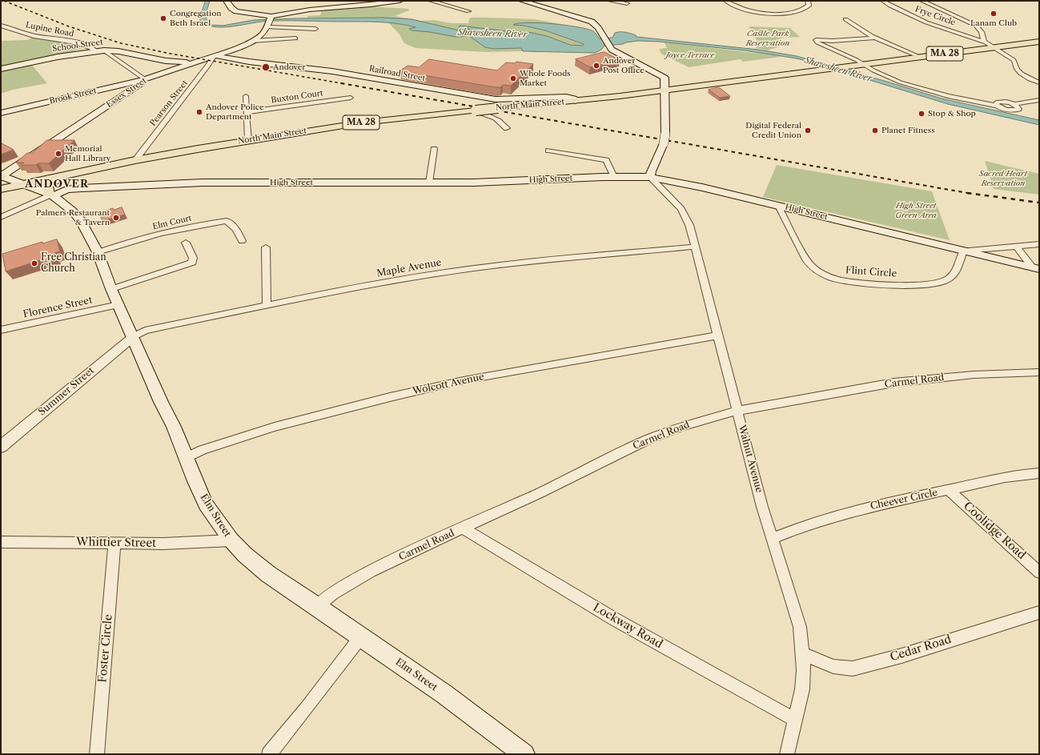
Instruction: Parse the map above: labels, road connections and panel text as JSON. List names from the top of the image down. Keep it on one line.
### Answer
{"streets":{"main road":["School Street","MA 28","Railroad Street","Essex Street","Brook Street","North Main Street","High Street","Elm Street"],"street":["Frye Circle","Lupine Road","Buxton Court","Pearson Street","Elm Court","Maple Avenue","Flint Circle","Florence Street","Carmel Road","Wolcott Avenue","Summer Street","Walnut Avenue","Cheever Circle","Coolidge Road","Whittier Street","Lockway Road","Foster Circle","Cedar Road"]},"crossings":[["Frye Circle","North Main Street"],["Lupine Road","School Street"],["School Street","Essex Street"],["MA 28","North Main Street"],["MA 28","Elm Street"],["Railroad Street","Essex Street"],["Railroad Street","Pearson Street"],["Railroad Street","North Main Street"],["Essex Street","Brook Street"],["Essex Street","Pearson Street"],["Essex Street","Elm Street"],["Pearson Street","North Main Street"],["North Main Street","Elm Street"],["High Street","Flint Circle"],["High Street","Walnut Avenue"],["High Street","Elm Street"],["Elm Court","Elm Street"],["Maple Avenue","Summer Street"],["Maple Avenue","Walnut Avenue"],["Maple Avenue","Elm Street"],["Florence Street","Elm Street"],["Carmel Road","Walnut Avenue"],["Carmel Road","Elm Street"],["Carmel Road","Lockway Road"],["Wolcott Avenue","Walnut Avenue"],["Wolcott Avenue","Elm Street"],["Summer Street","Elm Street"],["Walnut Avenue","Cheever Circle"],["Walnut Avenue","Lockway Road"],["Walnut Avenue","Cedar Road"],["Cheever Circle","Coolidge Road"],["Elm Street","Whittier Street"],["Whittier Street","Foster Circle"]],"districts":["ANDOVER"],"water":["Shawsheen River"],"parks":["Castle Park Reservation","Joyce Terrace","Sacred Heart Reservation","High Street Green Area"],"places":["Lanam Club","Congregation Beth Israel","Andover Post Office","Andover","Whole Foods Market","Andover Police Department","Stop & Shop","Digital Federal Credit Union","Planet Fitness","Memorial Hall Library","Palmers Restaurant & Tavern","Free Christian Church"]}
